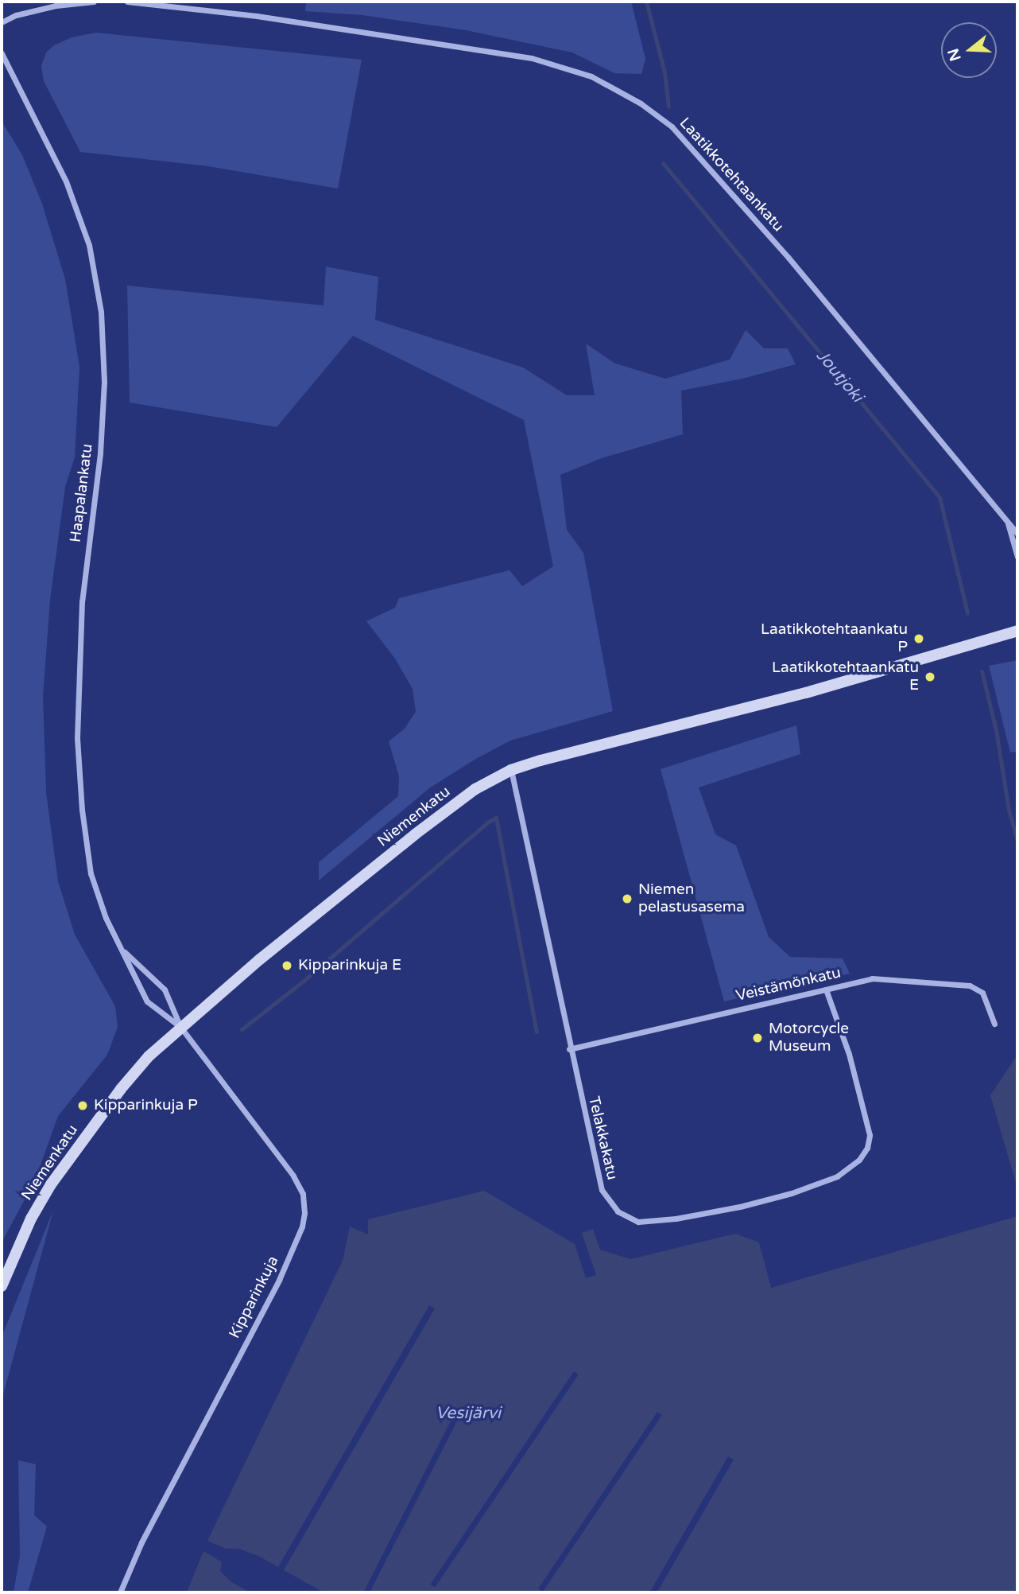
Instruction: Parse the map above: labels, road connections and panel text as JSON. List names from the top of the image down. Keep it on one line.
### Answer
{"streets":{"street":["Laatikkotehtaankatu","Haapalankatu","Niemenkatu","Veistämönkatu","Telakkakatu","Kipparinkuja"]},"crossings":[["Haapalankatu","Niemenkatu"],["Haapalankatu","Kipparinkuja"],["Niemenkatu","Telakkakatu"],["Niemenkatu","Kipparinkuja"],["Veistämönkatu","Telakkakatu"]],"water":["Joutjoki","Vesijärvi"],"places":["Laatikkotehtaankatu P","Laatikkotehtaankatu E","Niemen pelastusasema","Kipparinkuja E","Motorcycle Museum","Kipparinkuja P"],"north":"left"}
